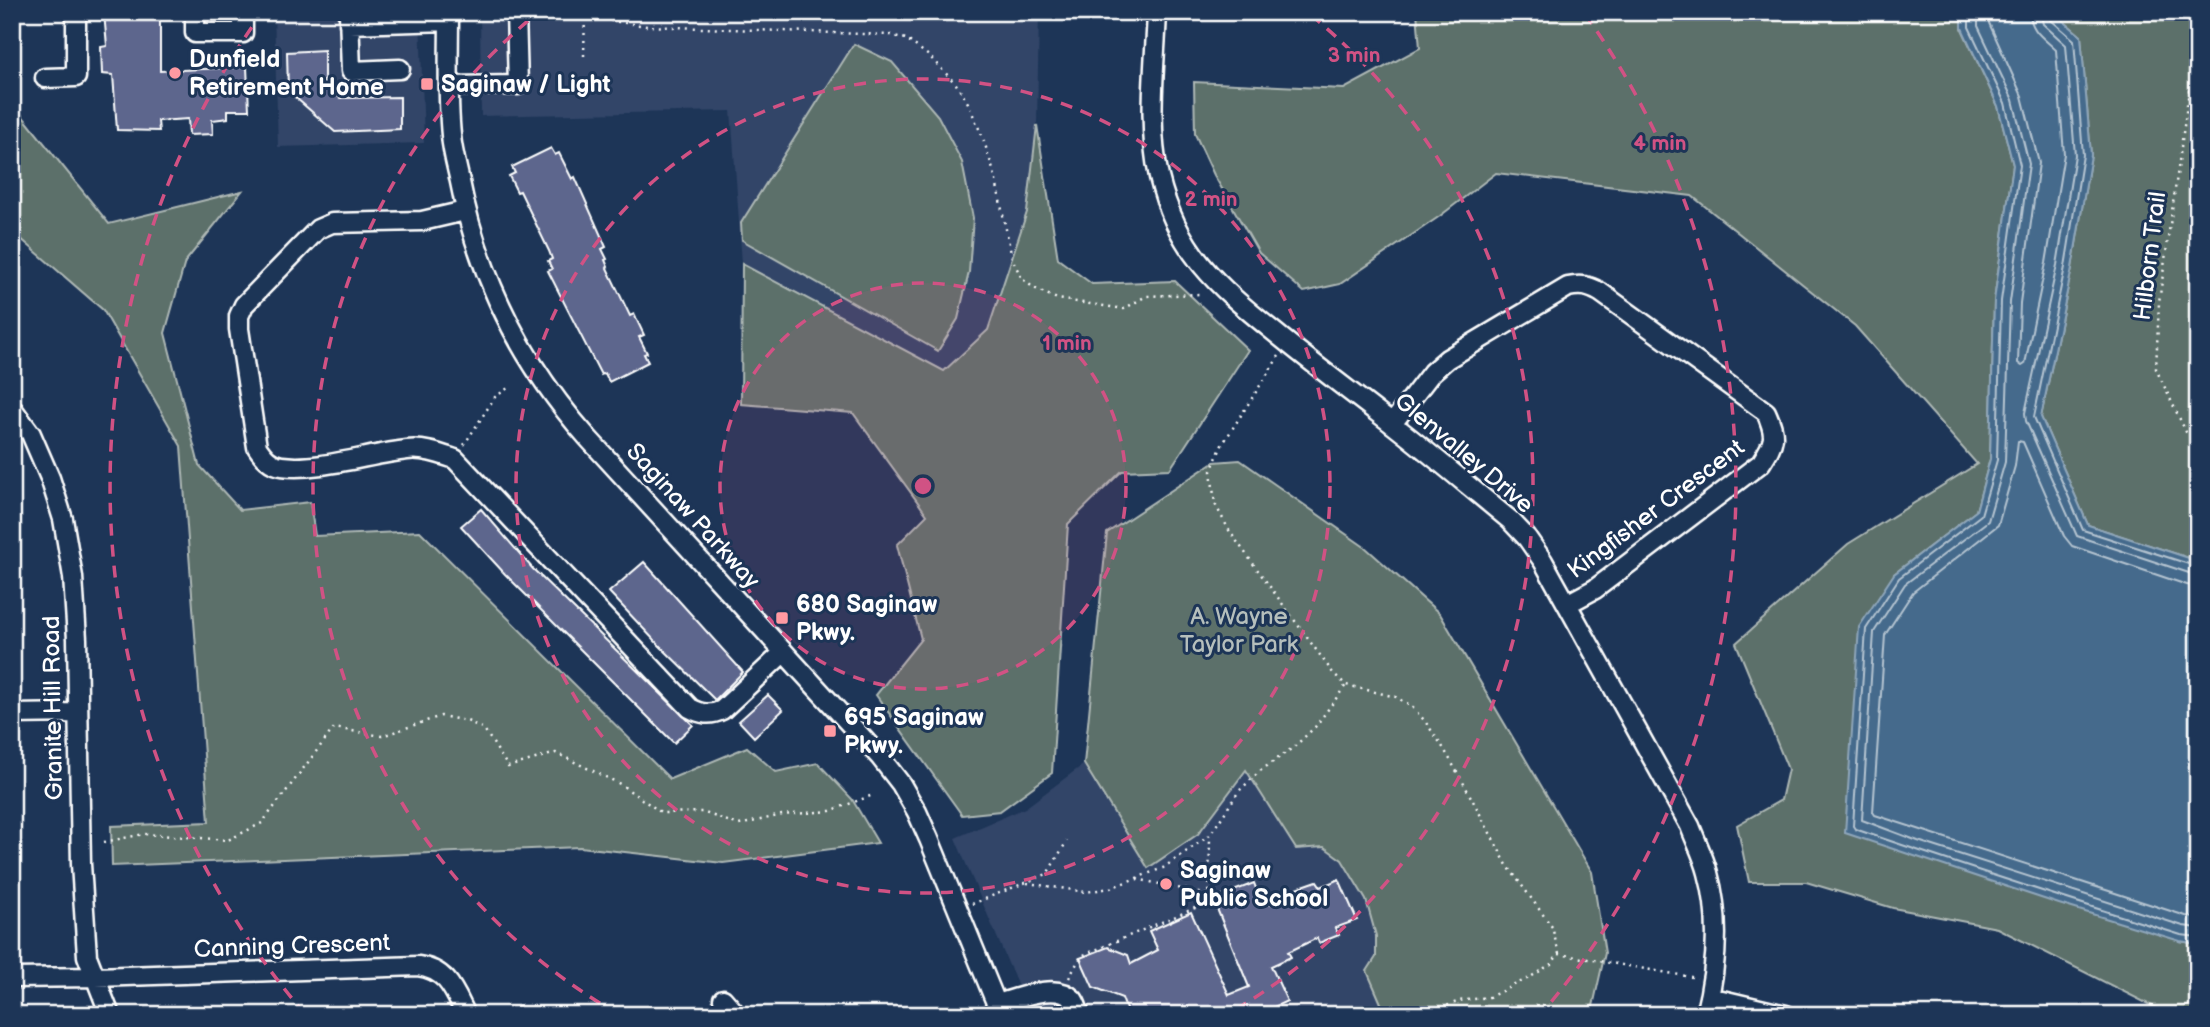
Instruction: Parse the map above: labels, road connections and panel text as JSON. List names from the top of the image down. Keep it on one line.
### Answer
{"streets":{"street":["Glenvalley Drive","Kingfisher Crescent","Saginaw Parkway","Granite Hill Road","Canning Crescent"],"path":["Hilborn Trail"]},"crossings":[["Glenvalley Drive","Kingfisher Crescent"],["Granite Hill Road","Canning Crescent"]],"parks":["A. Wayne Taylor Park"],"places":{"other":["Dunfield Retirement Home","Saginaw Public School"],"transit":["Saginaw / Light","680 Saginaw Pkwy.","695 Saginaw Pkwy."]},"rings":["3 min","4 min","2 min","1 min"]}
